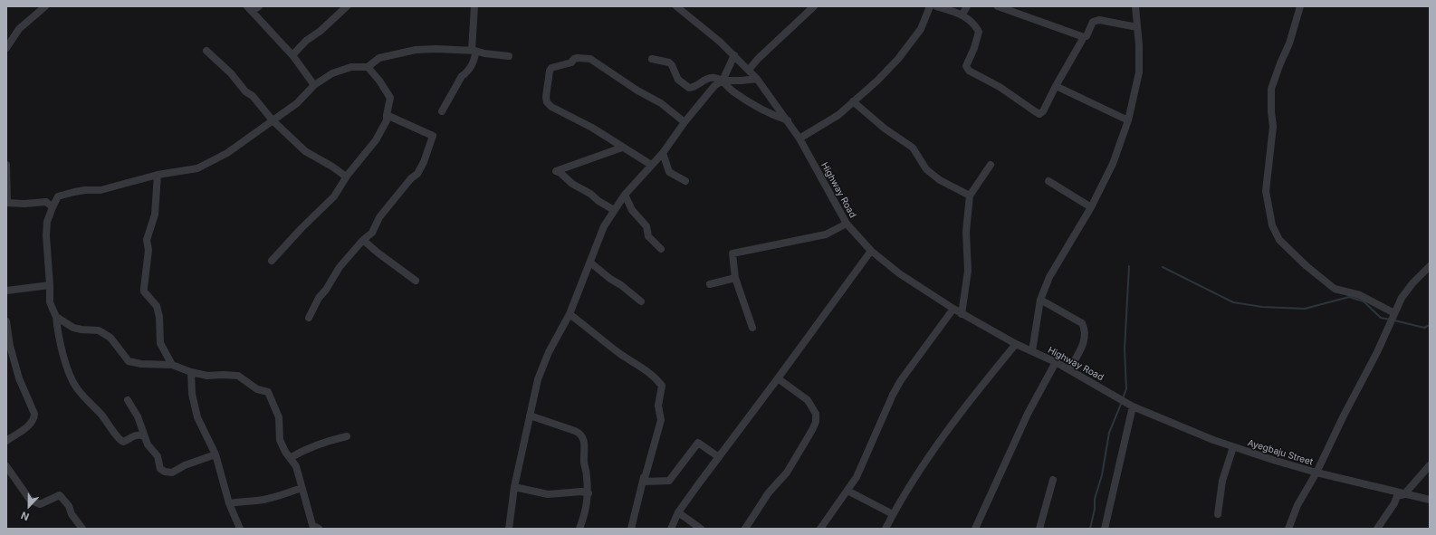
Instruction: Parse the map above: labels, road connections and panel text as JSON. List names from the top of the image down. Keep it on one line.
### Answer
{"streets":{"street":["Highway Road","Ayegbaju Street"]},"crossings":[["Highway Road","Ayegbaju Street"]],"north":"bottom"}
